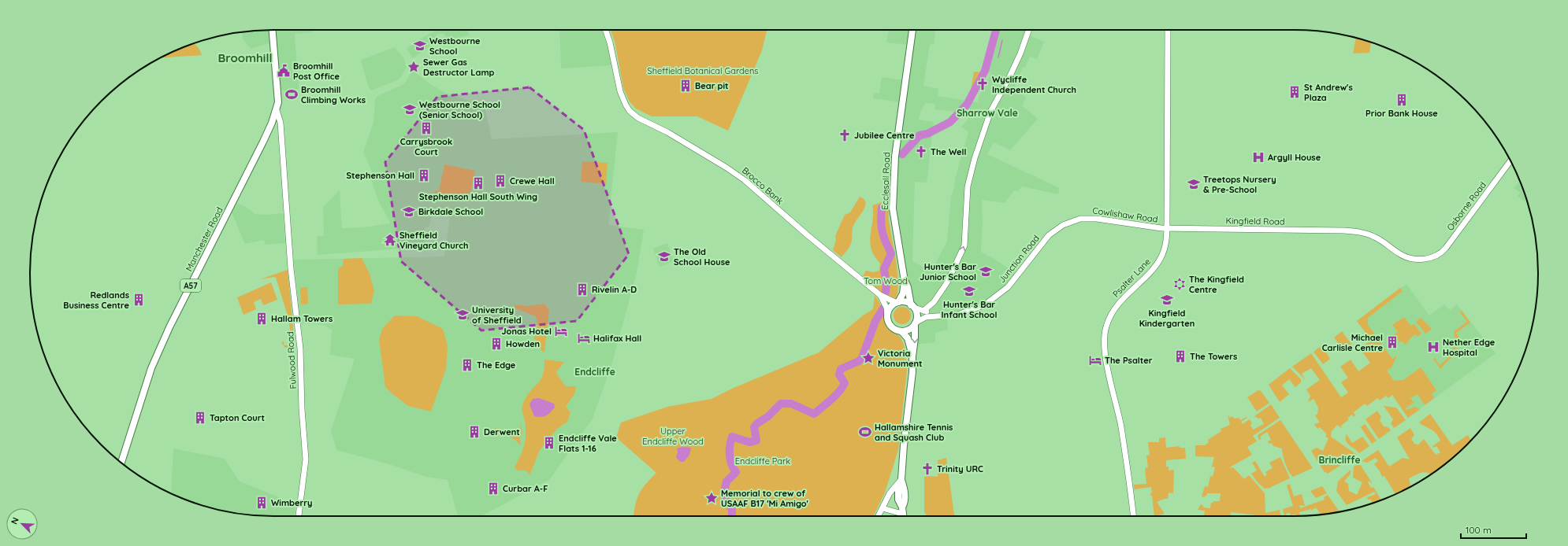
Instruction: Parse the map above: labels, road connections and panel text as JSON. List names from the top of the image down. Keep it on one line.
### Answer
{"streets":{"main road":["Ecclesall Road","Manchester Road","A57","Fulwood Road"],"street":["Brocco Bank","Osborne Road","Cowlishaw Road","Kingfield Road","Junction Road","Psalter Lane"]},"crossings":[["Ecclesall Road","Brocco Bank"],["Ecclesall Road","Junction Road"],["Brocco Bank","Junction Road"],["Osborne Road","Kingfield Road"],["Cowlishaw Road","Kingfield Road"],["Cowlishaw Road","Junction Road"],["Cowlishaw Road","Psalter Lane"],["Kingfield Road","Psalter Lane"],["Manchester Road","Fulwood Road"]],"districts":["Broomhill","Sharrow Vale","Endcliffe","Brincliffe"],"parks":["Sheffield Botanical Gardens","Tom Wood","Upper Endcliffe Wood","Endcliffe Park"],"places":{"school or university":["Westbourne School","Westbourne School (Senior School)","Treetops Nursery & Pre-School","Birkdale School","The Old School House","Hunter's Bar Junior School","Hunter's Bar Infant School","Kingfield Kindergarten","University of Sheffield"],"place":["Sewer Gas Destructor Lamp","Victoria Monument","Memorial to crew of USAAF B17 'Mi Amigo'"],"public building":["Broomhill Post Office"],"church":["Wycliffe Independent Church","Jubilee Centre","The Well","Trinity URC"],"building":["Bear pit","St Andrew's Plaza","Prior Bank House","Carrysbrook Court","Stephenson Hall","Crewe Hall","Stephenson Hall South Wing","Rivelin A-D","Redlands Business Centre","Hallam Towers","Michael Carlisle Centre","Howden","The Towers","The Edge","Tapton Court","Derwent","Endcliffe Vale Flats 1-16","Curbar A-F","Wimberry"],"sports":["Broomhill Climbing Works","Hallamshire Tennis and Squash Club"],"hospital":["Argyll House","Nether Edge Hospital"],"temple":["Sheffield Vineyard Church"],"synagogue":["The Kingfield Centre"],"hotel":["Jonas Hotel","Halifax Hall","The Psalter"]},"scale_bar":"100 m","north":"top left"}
